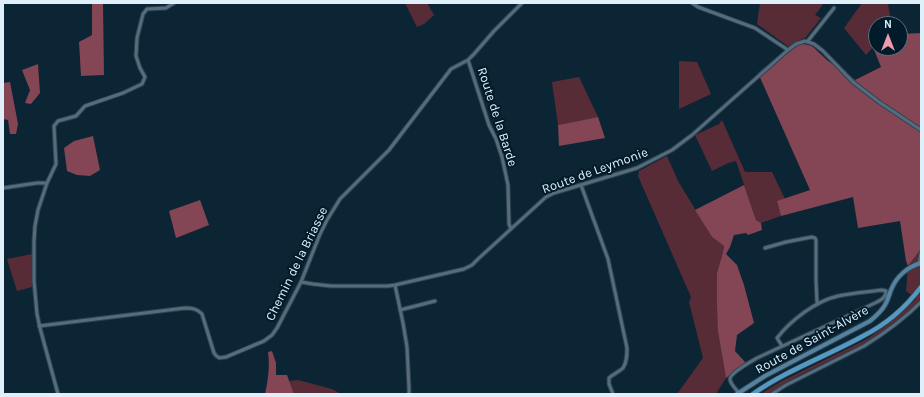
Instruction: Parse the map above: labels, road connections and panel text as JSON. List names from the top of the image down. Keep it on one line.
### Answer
{"streets":{"main road":["Route de Saint-Alvère"],"street":["Route de la Barde","Route de Leymonie","Chemin de la Briasse"]},"crossings":[["Route de la Barde","Route de Leymonie"],["Route de la Barde","Chemin de la Briasse"],["Route de Leymonie","Chemin de la Briasse"]],"north":"top"}
